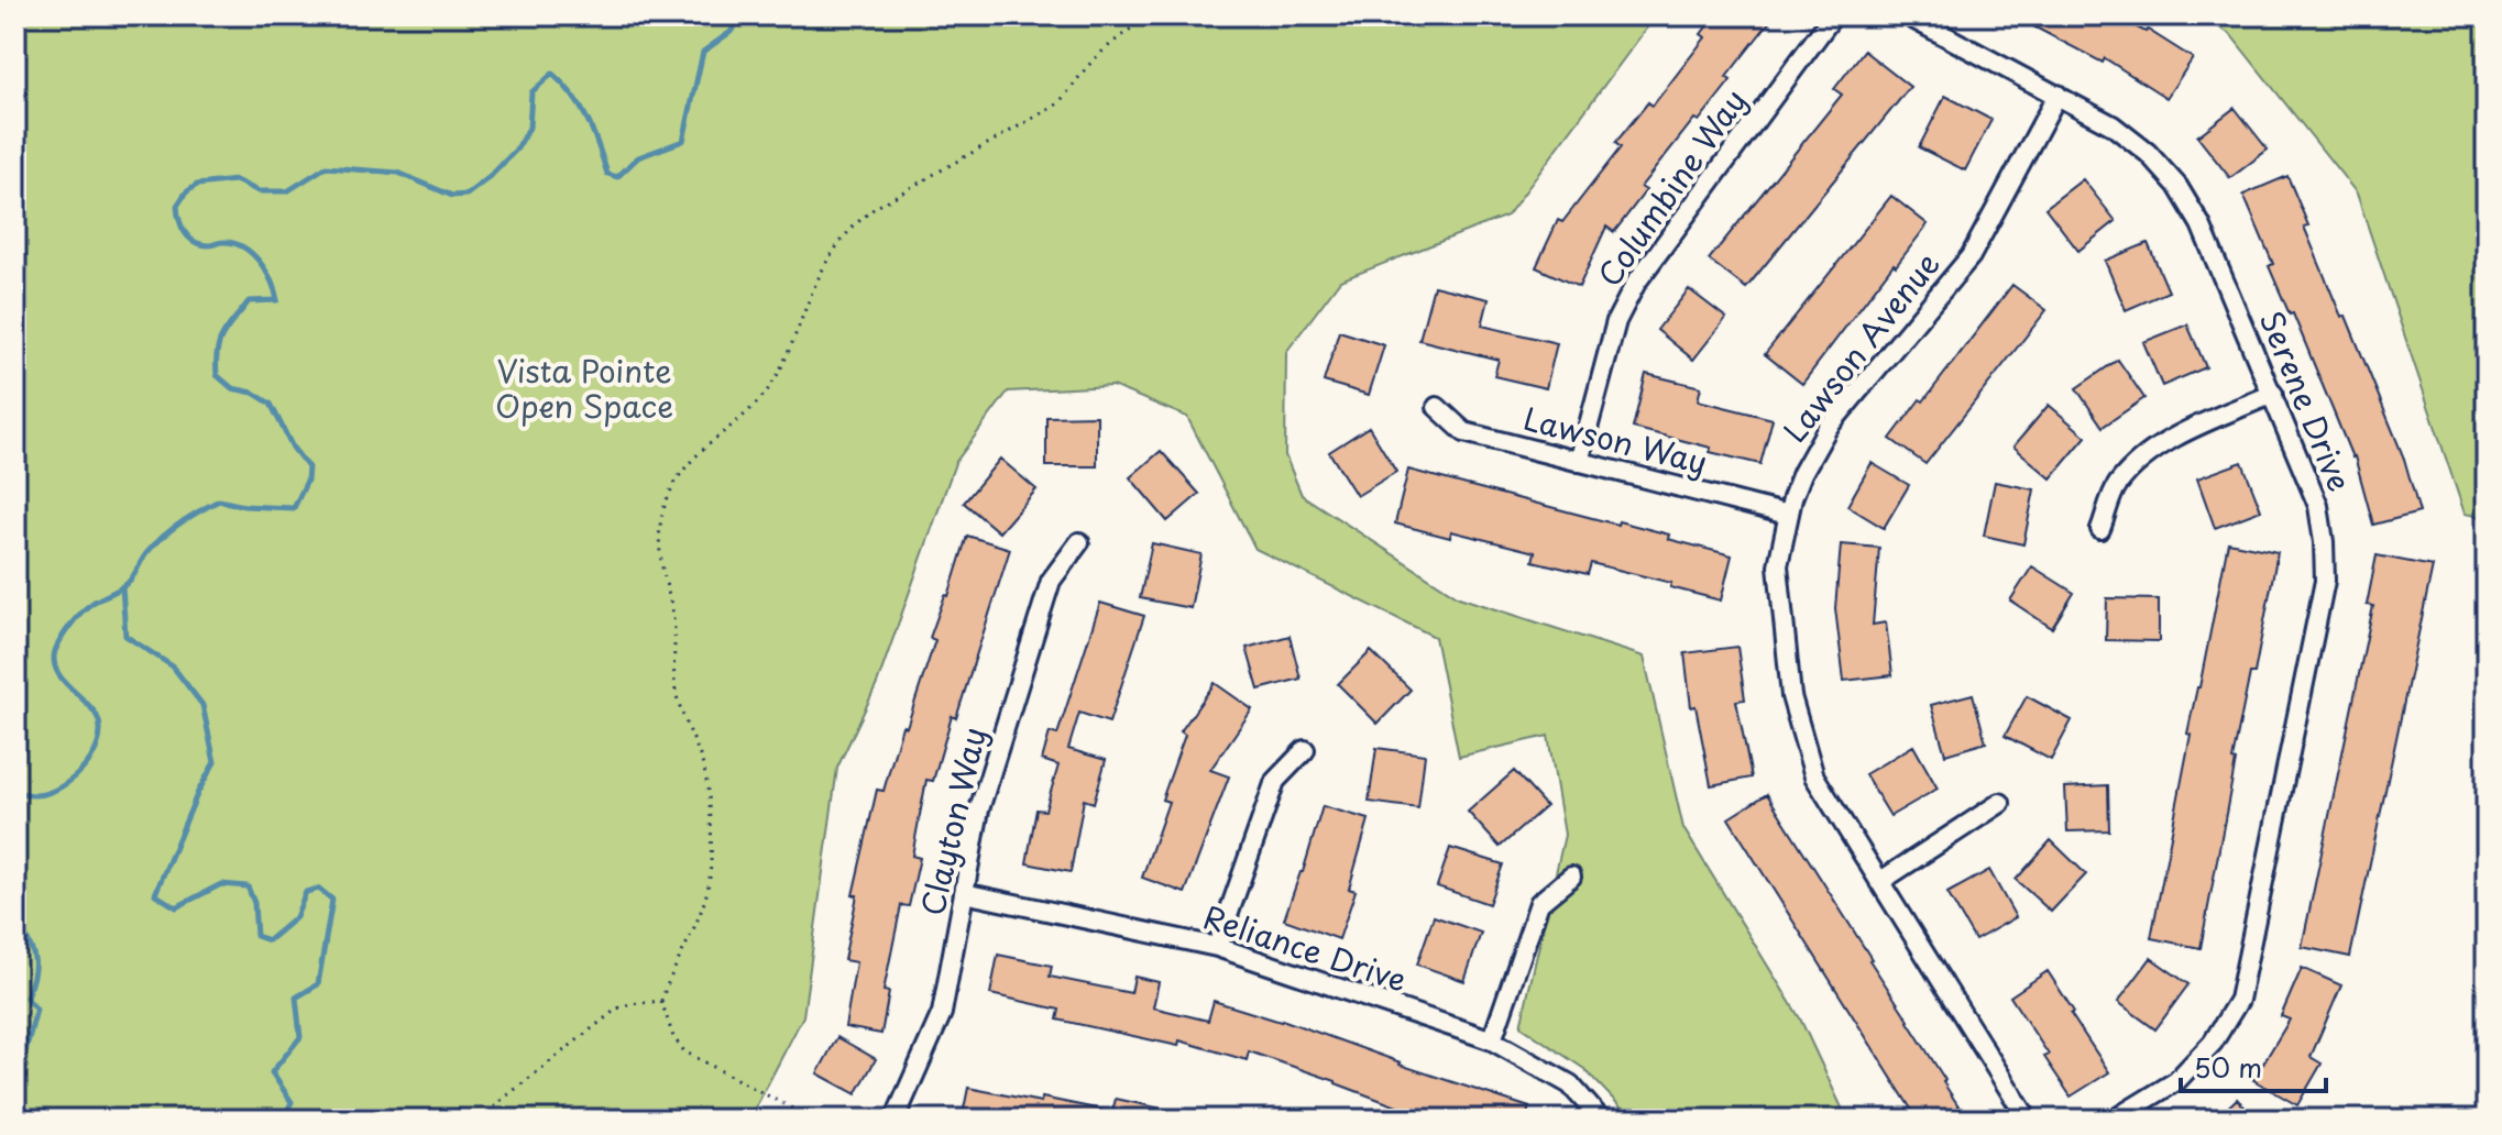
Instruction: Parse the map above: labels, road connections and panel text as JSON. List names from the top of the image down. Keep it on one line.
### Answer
{"streets":{"street":["Columbine Way","Lawson Avenue","Serene Drive","Lawson Way","Clayton Way","Reliance Drive"]},"crossings":[["Columbine Way","Lawson Way"],["Lawson Avenue","Serene Drive"],["Lawson Avenue","Lawson Way"],["Clayton Way","Reliance Drive"]],"parks":["Vista Pointe Open Space"],"scale_bar":"50 m"}
